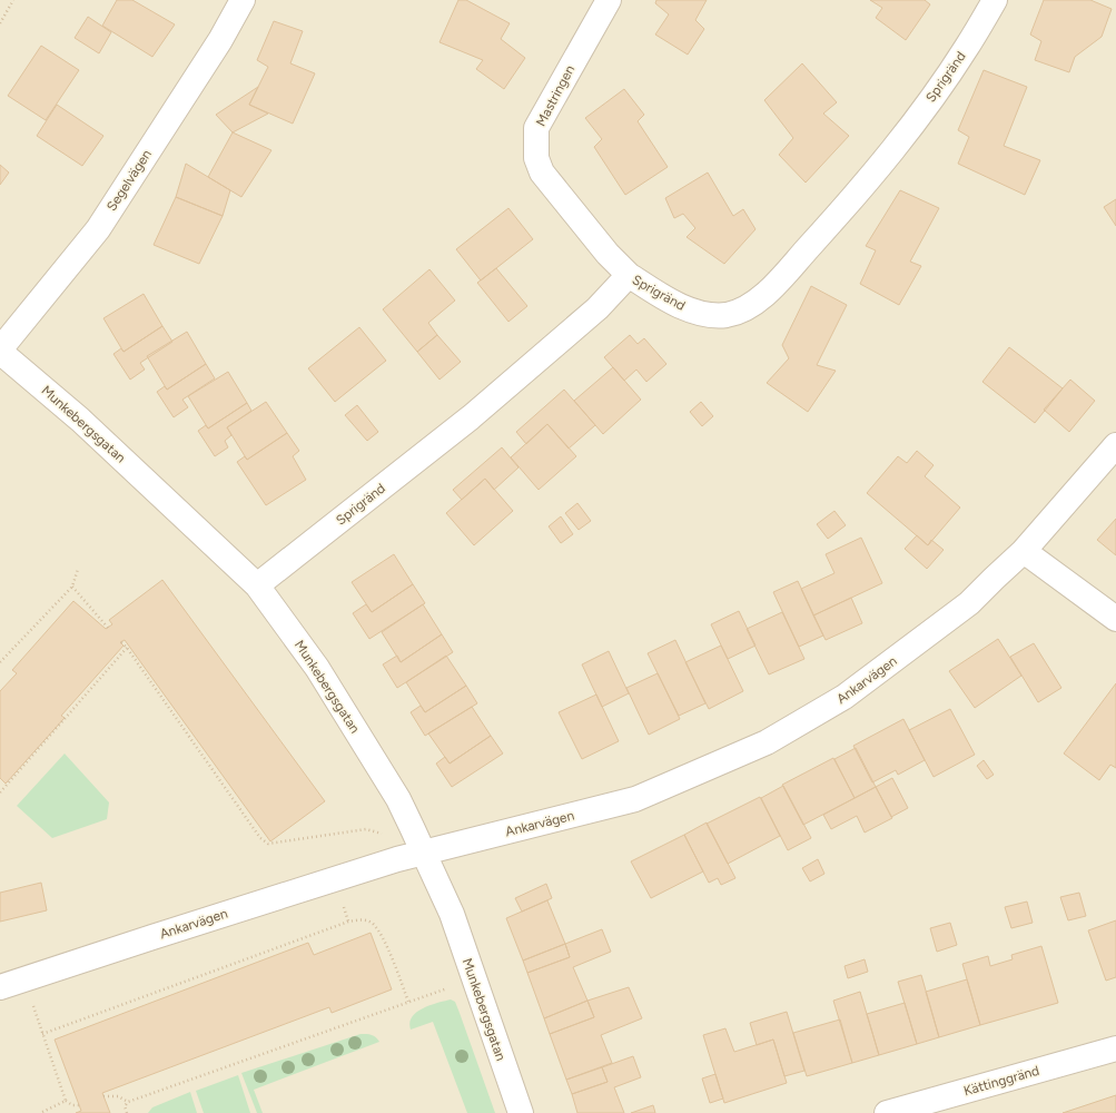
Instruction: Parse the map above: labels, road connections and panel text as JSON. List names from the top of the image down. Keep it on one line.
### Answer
{"streets":{"street":["Sprigränd","Mastringen","Segelvägen","Munkebergsgatan","Ankarvägen","Kättinggränd"]},"crossings":[["Sprigränd","Mastringen"],["Sprigränd","Munkebergsgatan"],["Segelvägen","Munkebergsgatan"],["Munkebergsgatan","Ankarvägen"]]}
